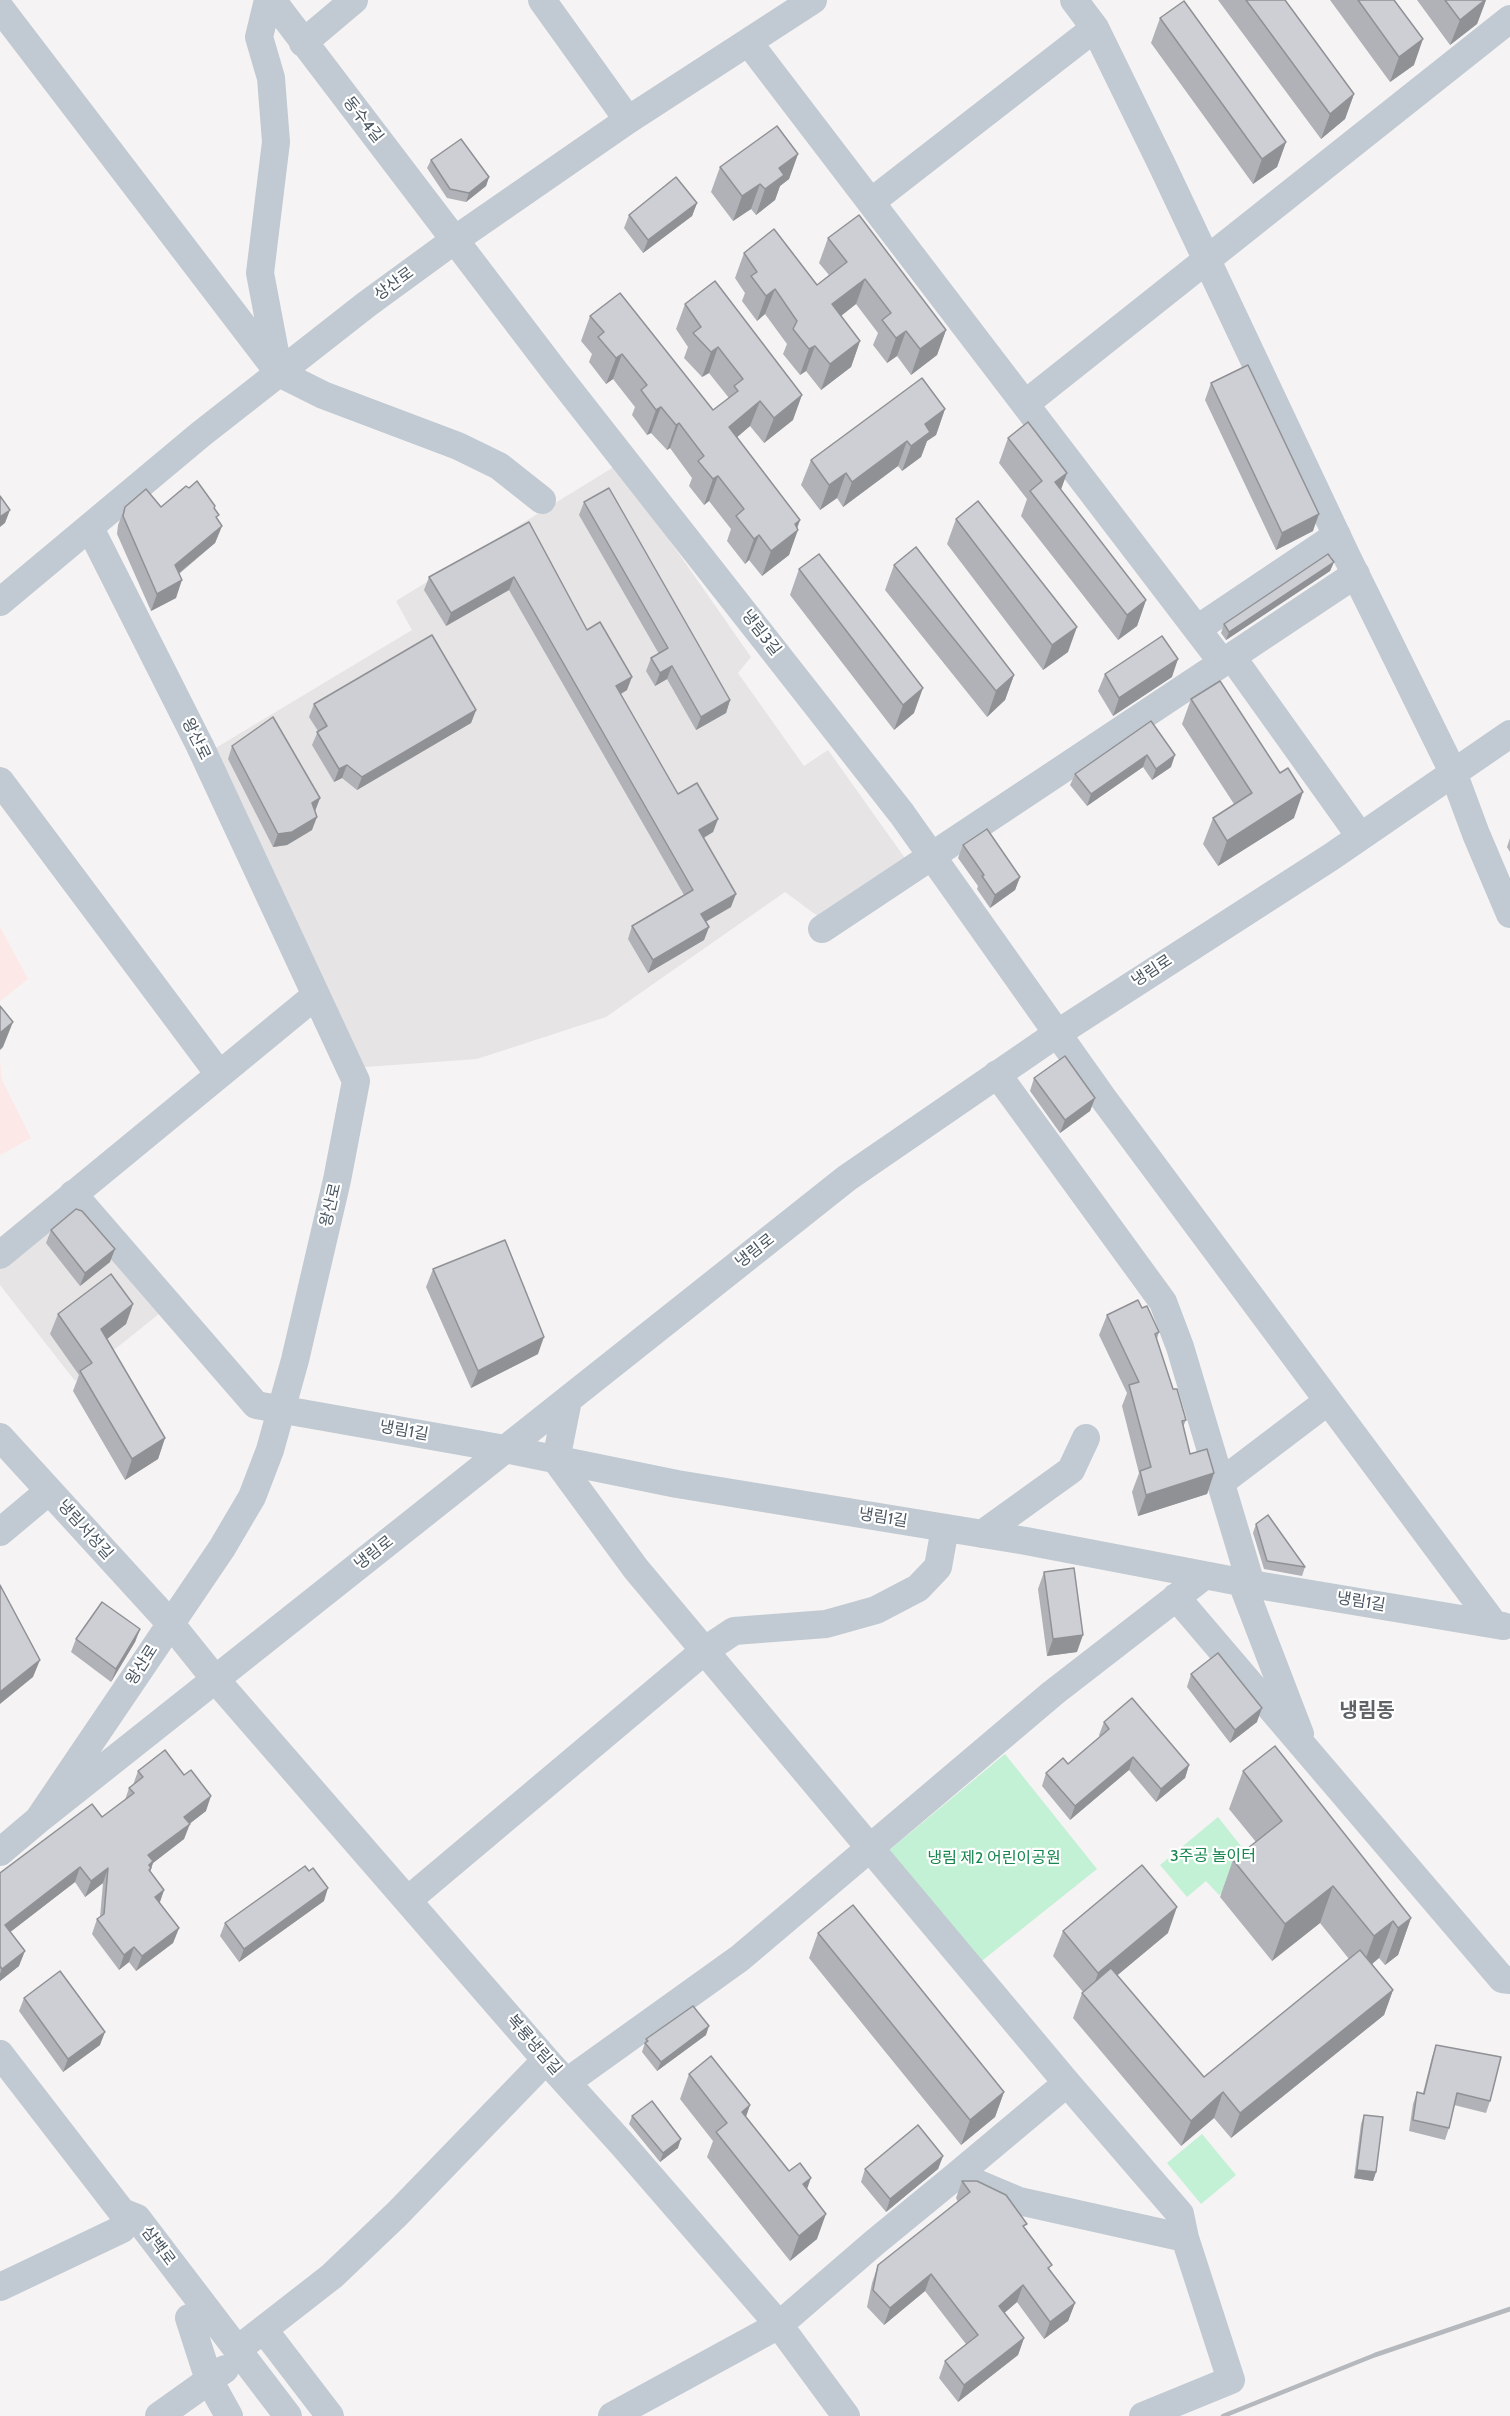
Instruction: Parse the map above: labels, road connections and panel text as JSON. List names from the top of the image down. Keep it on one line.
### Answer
{"streets":{"street":["동수4길","상산로","냉림3길","왕산로","냉림로","냉림1길","냉림서성길","복룡냉림길","삼백로"]},"crossings":[["동수4길","상산로"],["동수4길","냉림3길"],["상산로","냉림3길"],["상산로","왕산로"],["냉림3길","냉림로"],["냉림3길","냉림1길"],["왕산로","냉림로"],["왕산로","냉림1길"],["왕산로","냉림서성길"],["냉림로","냉림1길"],["냉림로","냉림서성길"],["냉림로","복룡냉림길"],["냉림서성길","복룡냉림길"]],"districts":["냉림동"],"parks":["3주공 놀이터","냉림 제2 어린이공원"]}
